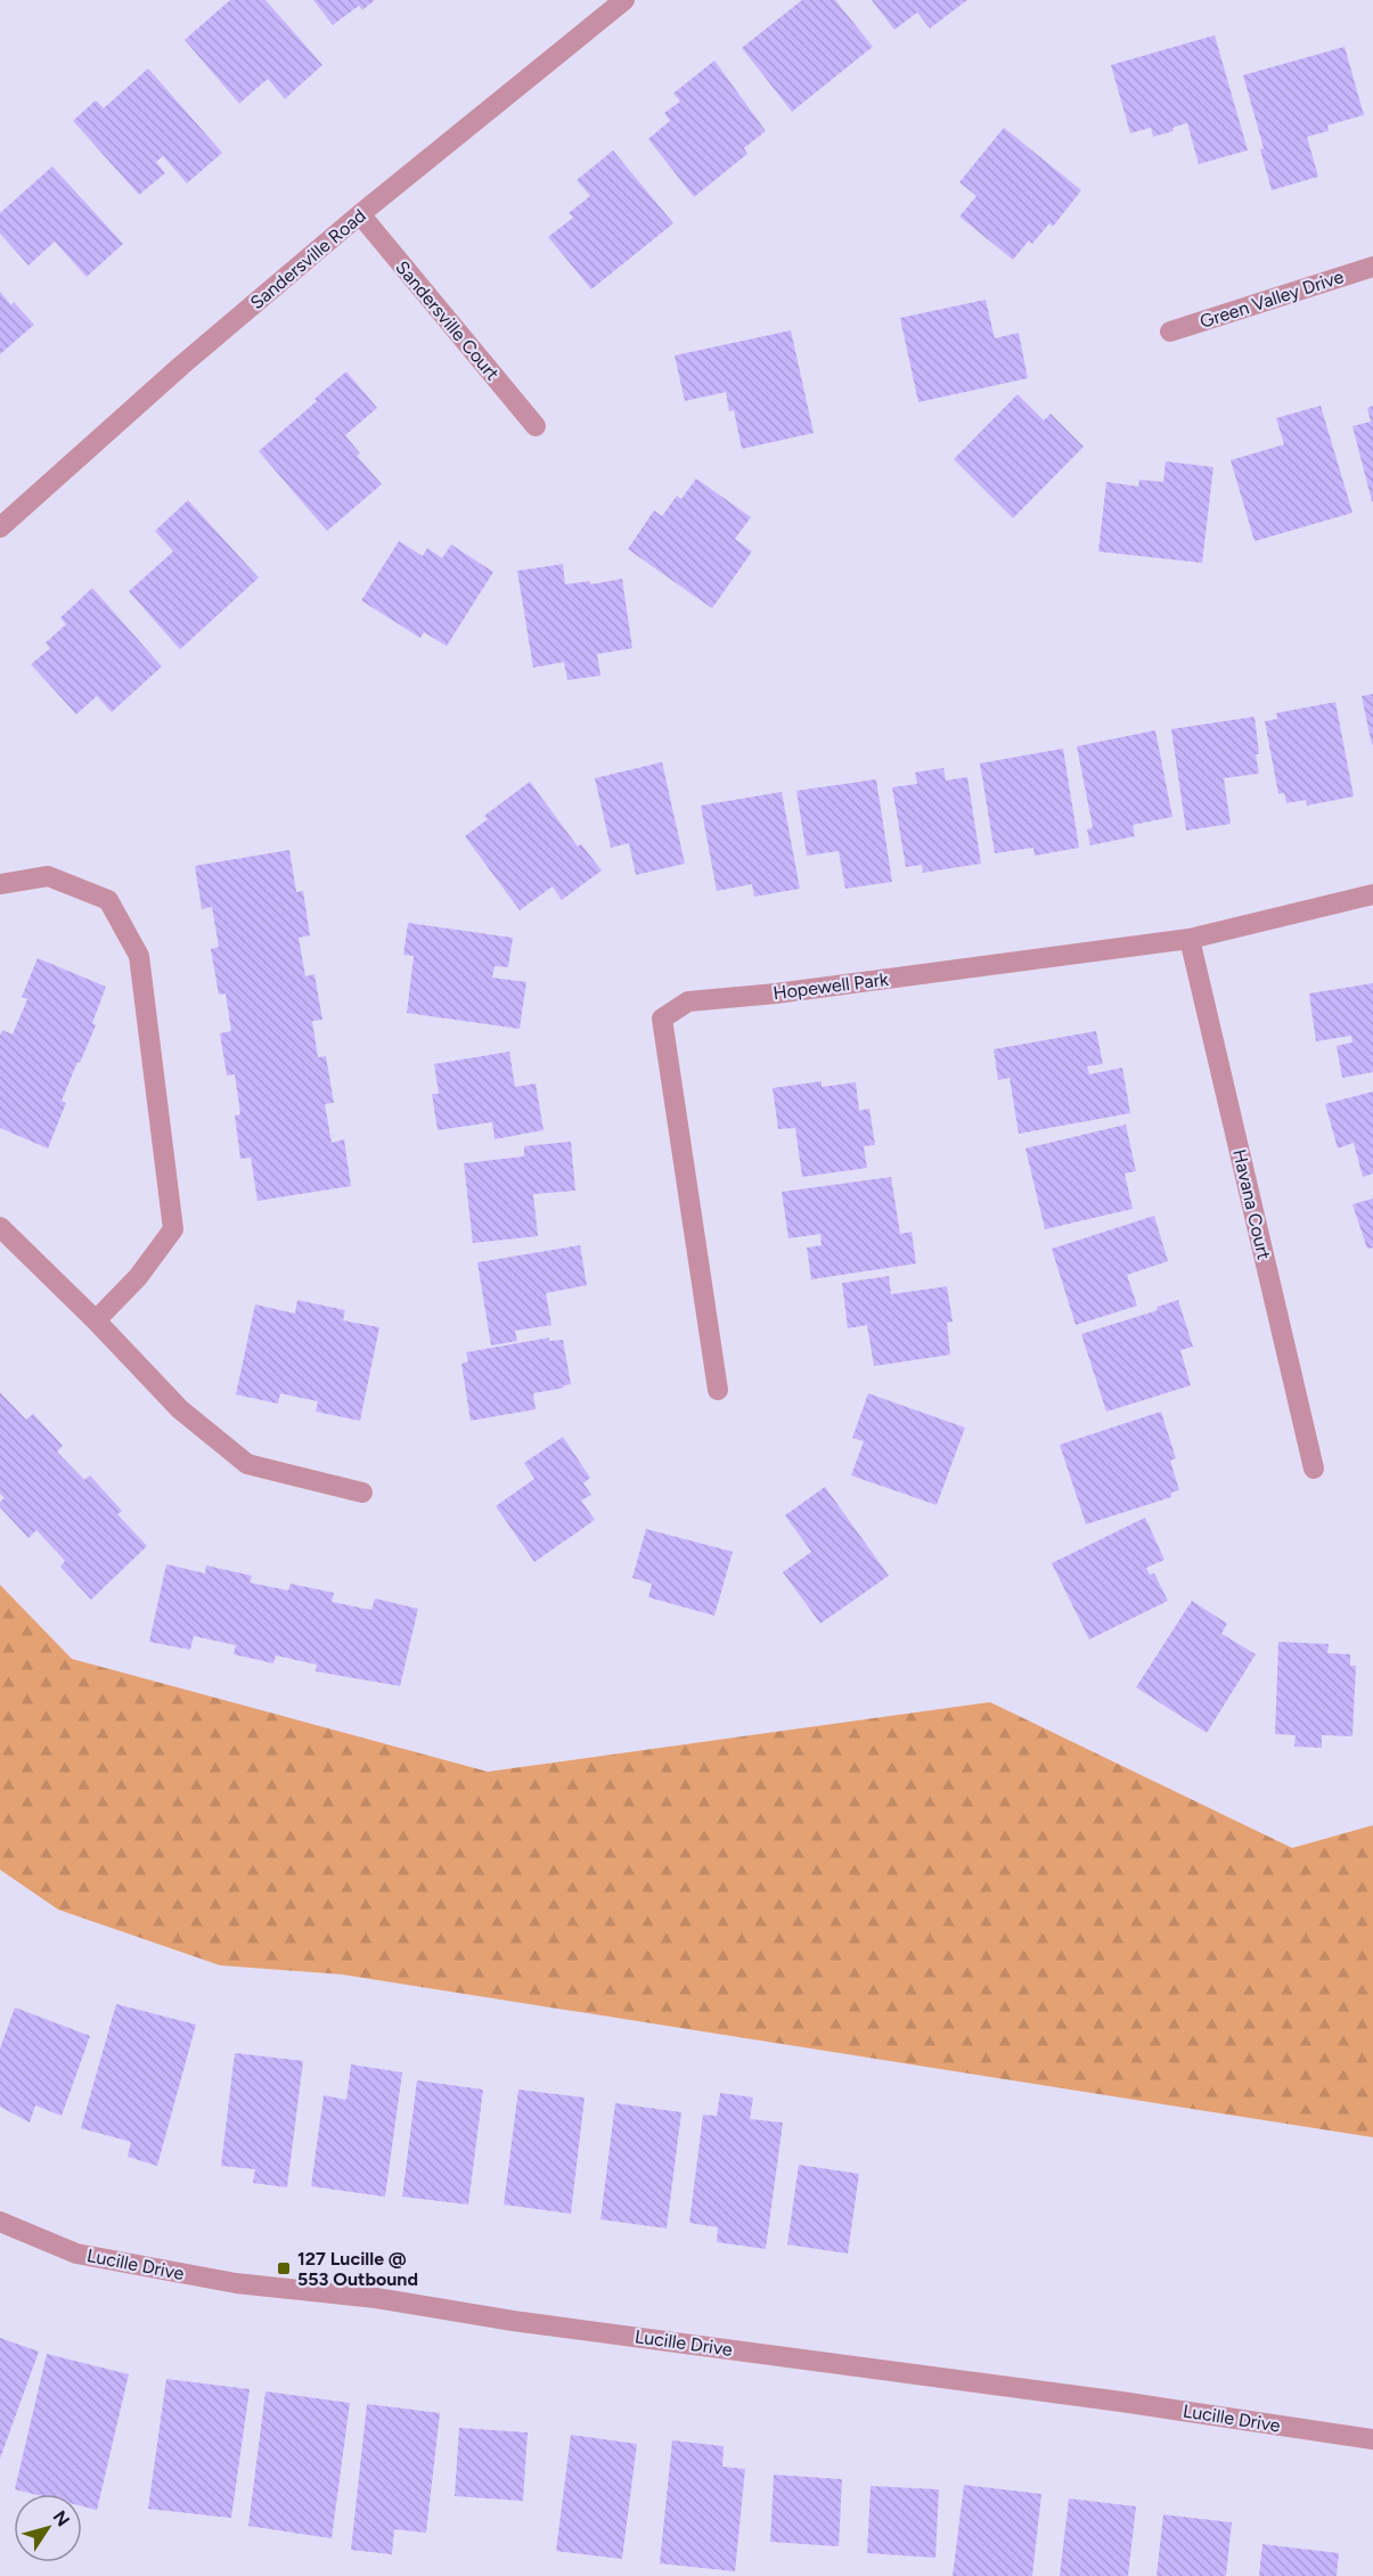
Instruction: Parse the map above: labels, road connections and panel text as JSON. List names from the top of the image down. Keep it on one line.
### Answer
{"streets":{"street":["Sandersville Road","Green Valley Drive","Sandersville Court","Hopewell Park","Havana Court","Lucille Drive"]},"crossings":[["Sandersville Road","Sandersville Court"],["Hopewell Park","Havana Court"]],"places":{"transit":["127 Lucille @ 553 Outbound"]},"north":"top right"}
